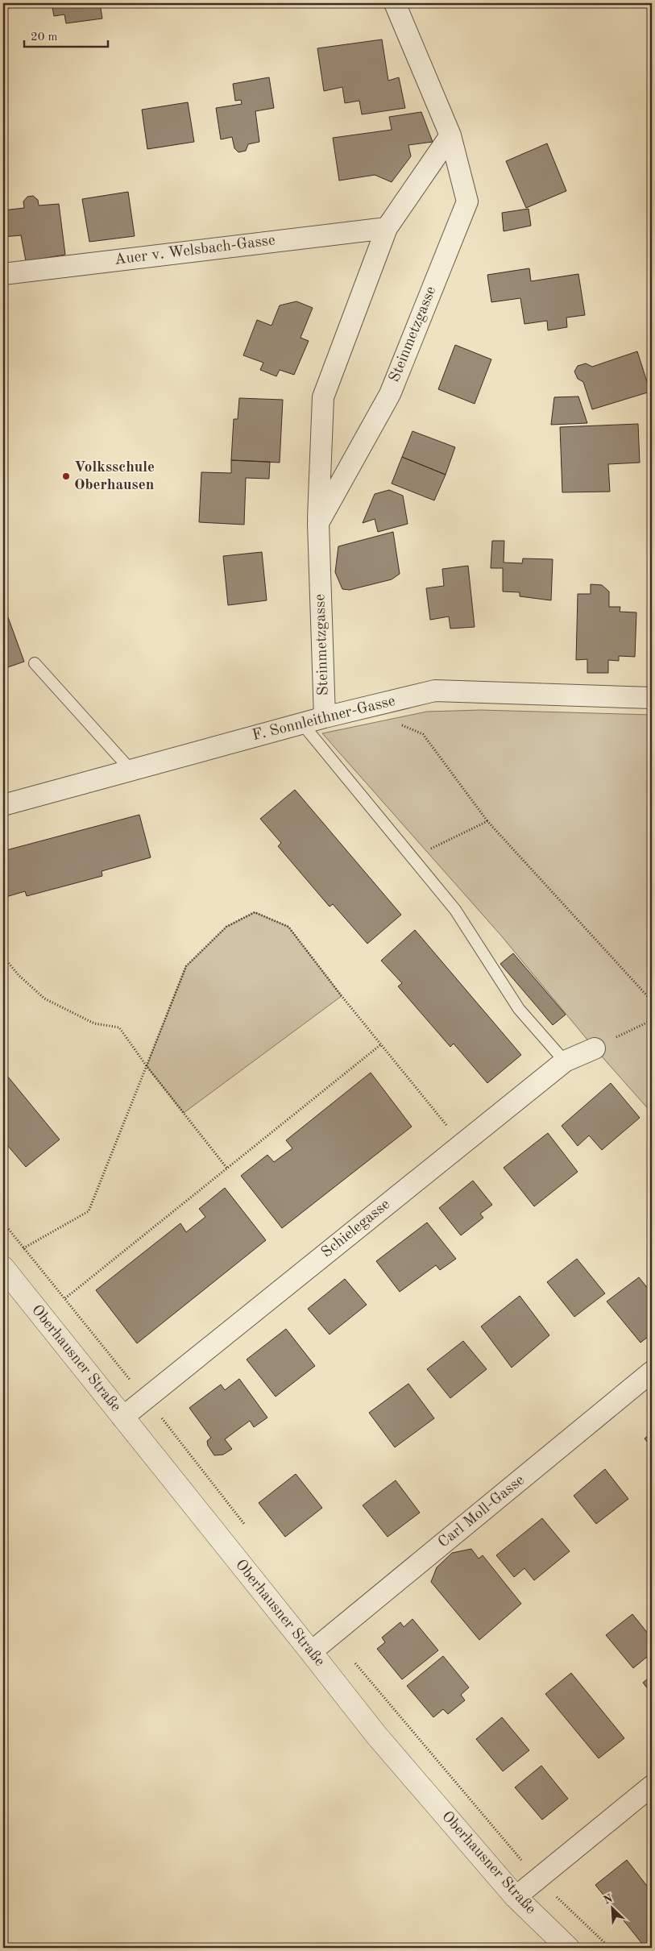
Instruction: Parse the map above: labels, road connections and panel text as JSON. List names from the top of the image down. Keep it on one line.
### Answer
{"streets":{"street":["Auer v. Welsbach-Gasse","Steinmetzgasse","F. Sonnleithner-Gasse","Schielegasse","Oberhausner Straße","Carl Moll-Gasse"]},"crossings":[["Auer v. Welsbach-Gasse","Steinmetzgasse"],["Steinmetzgasse","F. Sonnleithner-Gasse"],["Schielegasse","Oberhausner Straße"],["Oberhausner Straße","Carl Moll-Gasse"]],"places":["Volksschule Oberhausen"],"scale_bar":"20 m","north":"top left"}
